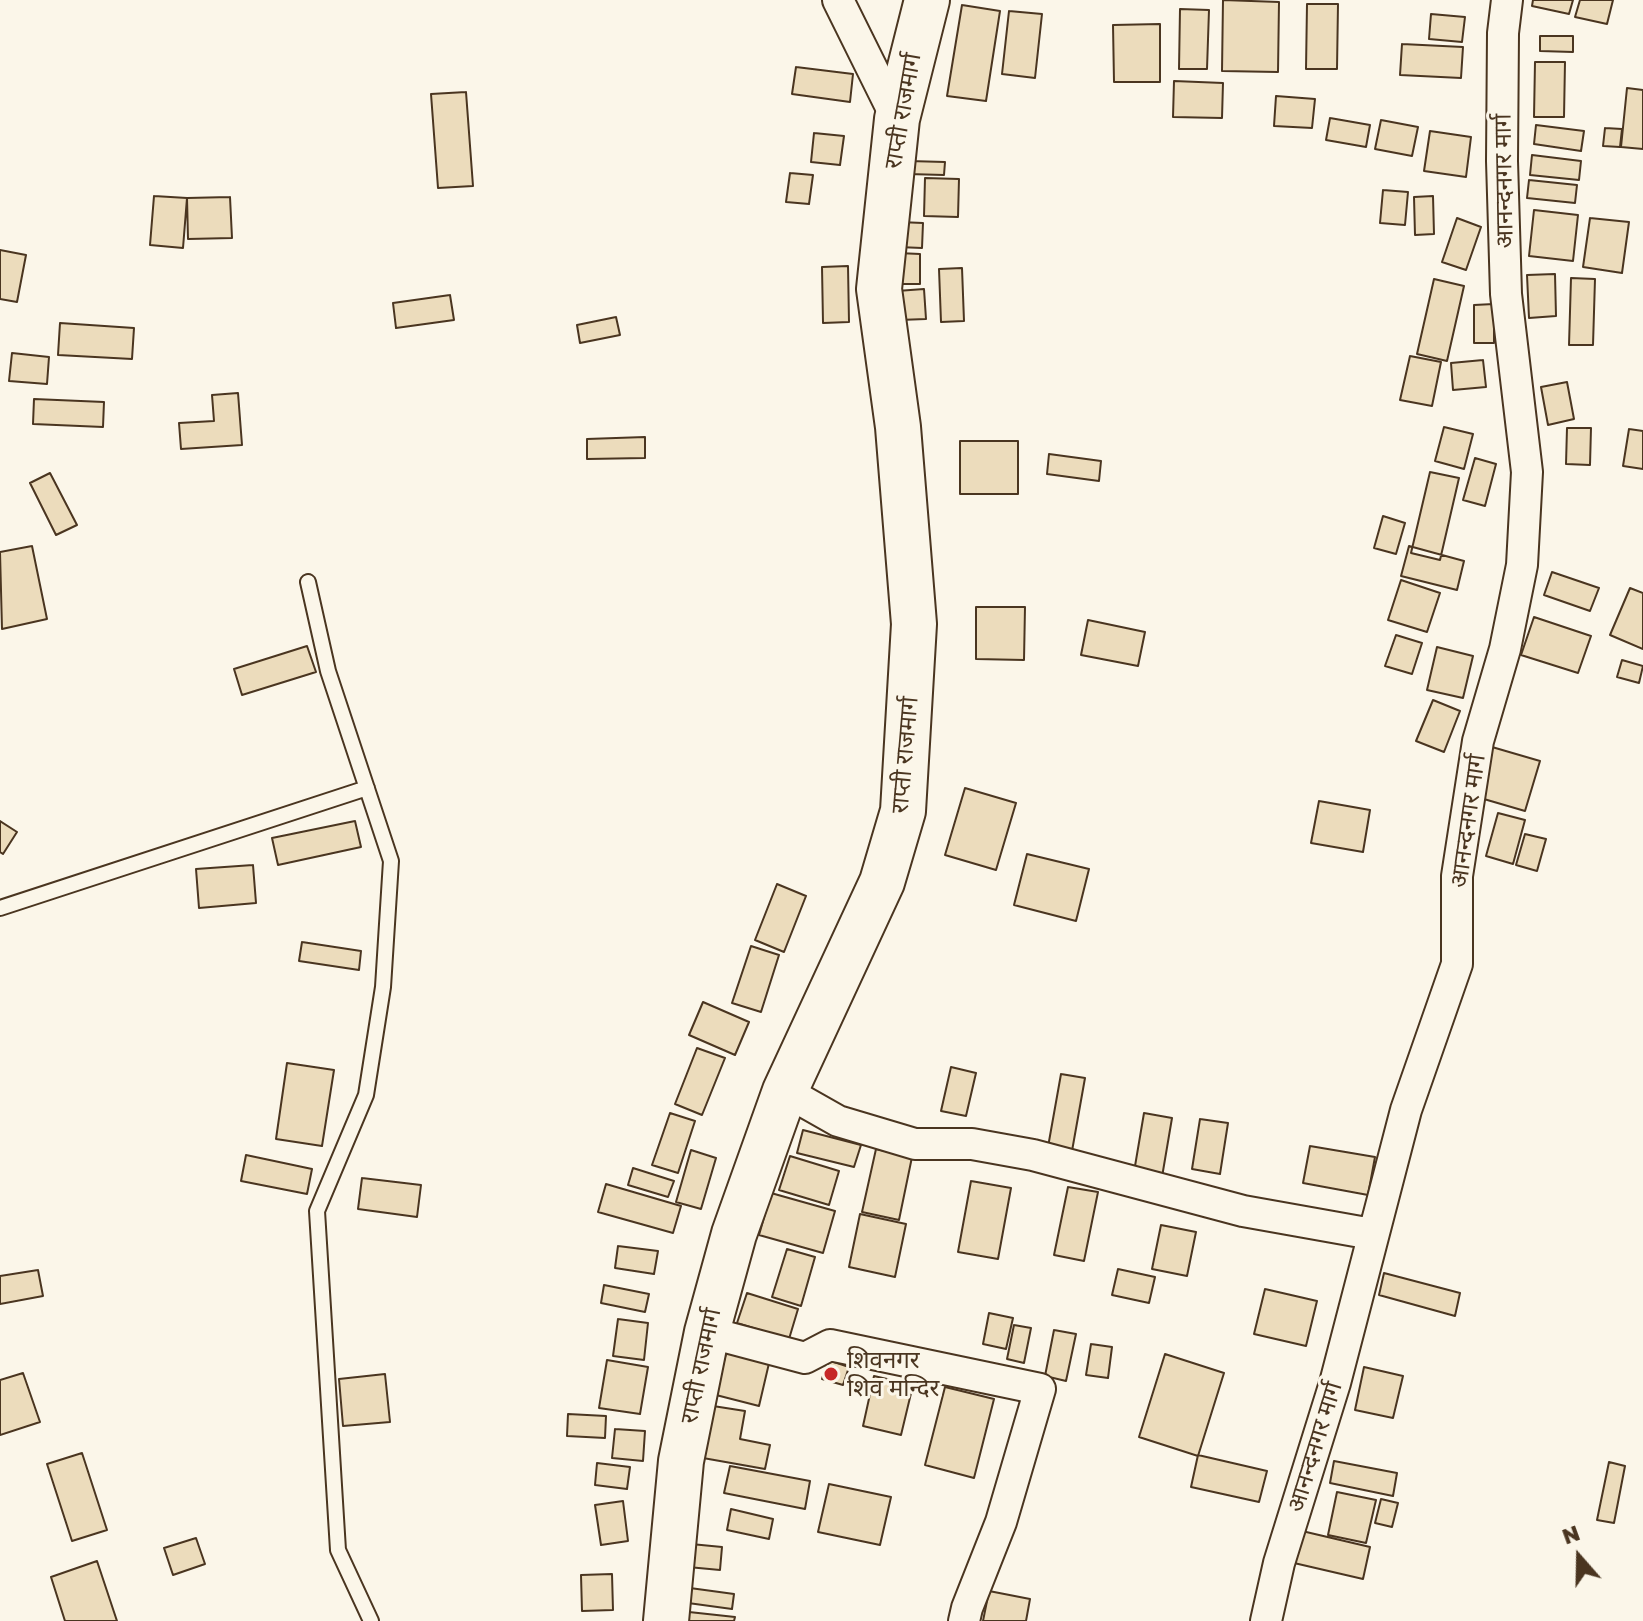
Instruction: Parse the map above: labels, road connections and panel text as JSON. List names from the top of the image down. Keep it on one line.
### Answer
{"streets":{"main road":["राप्ती राजमार्ग"],"street":["आनन्दनगर मार्ग"]},"places":["शिवनगर शिव मन्दिर"],"north":"top"}
